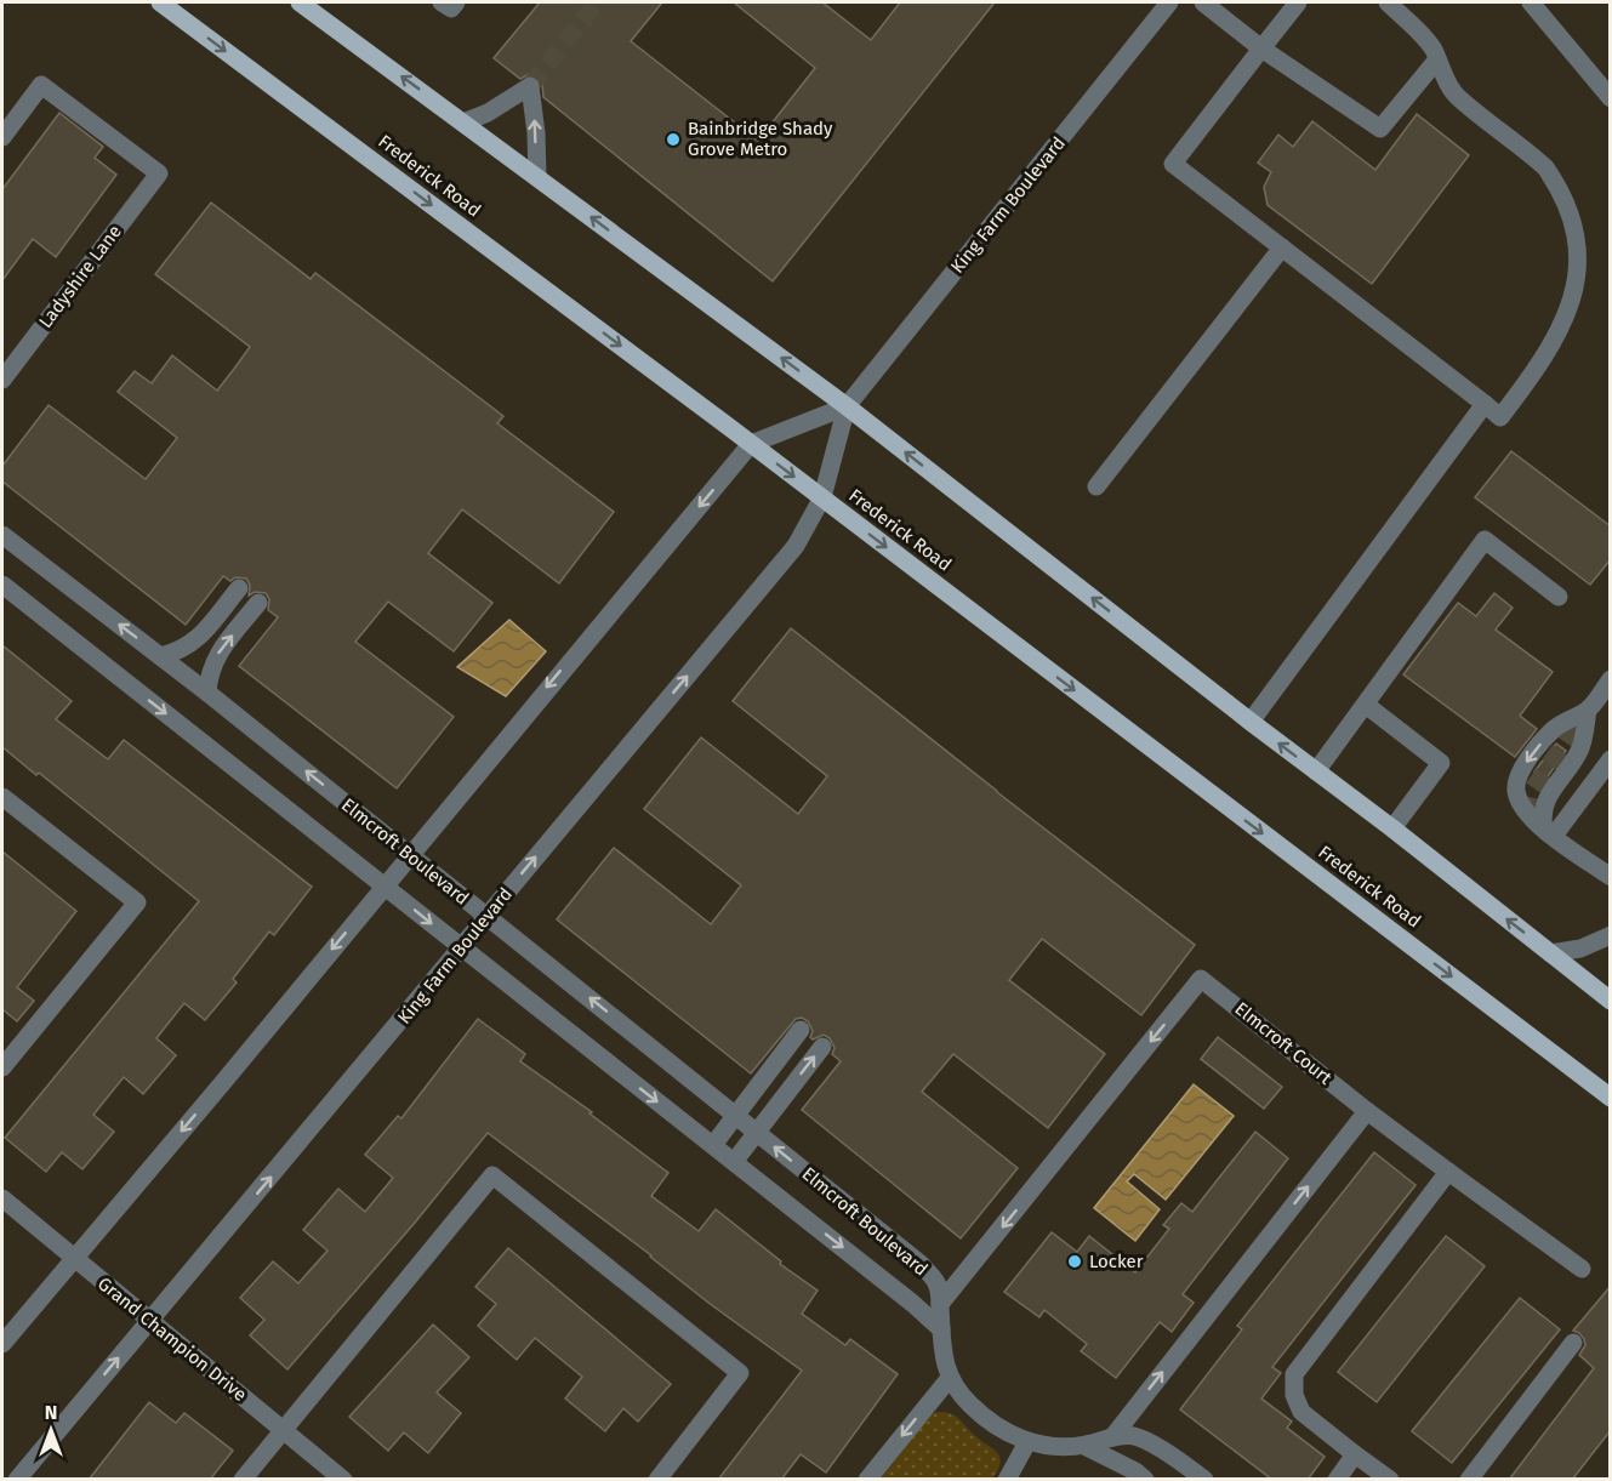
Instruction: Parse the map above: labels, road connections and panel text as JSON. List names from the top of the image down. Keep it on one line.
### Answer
{"streets":{"main road":["Frederick Road"],"street":["King Farm Boulevard","Ladyshire Lane","Elmcroft Boulevard","Elmcroft Court","Grand Champion Drive"]},"crossings":[["Frederick Road","King Farm Boulevard"],["King Farm Boulevard","Elmcroft Boulevard"],["King Farm Boulevard","Grand Champion Drive"],["Elmcroft Boulevard","Elmcroft Court"]],"places":["Bainbridge Shady Grove Metro","Locker"],"north":"top"}
